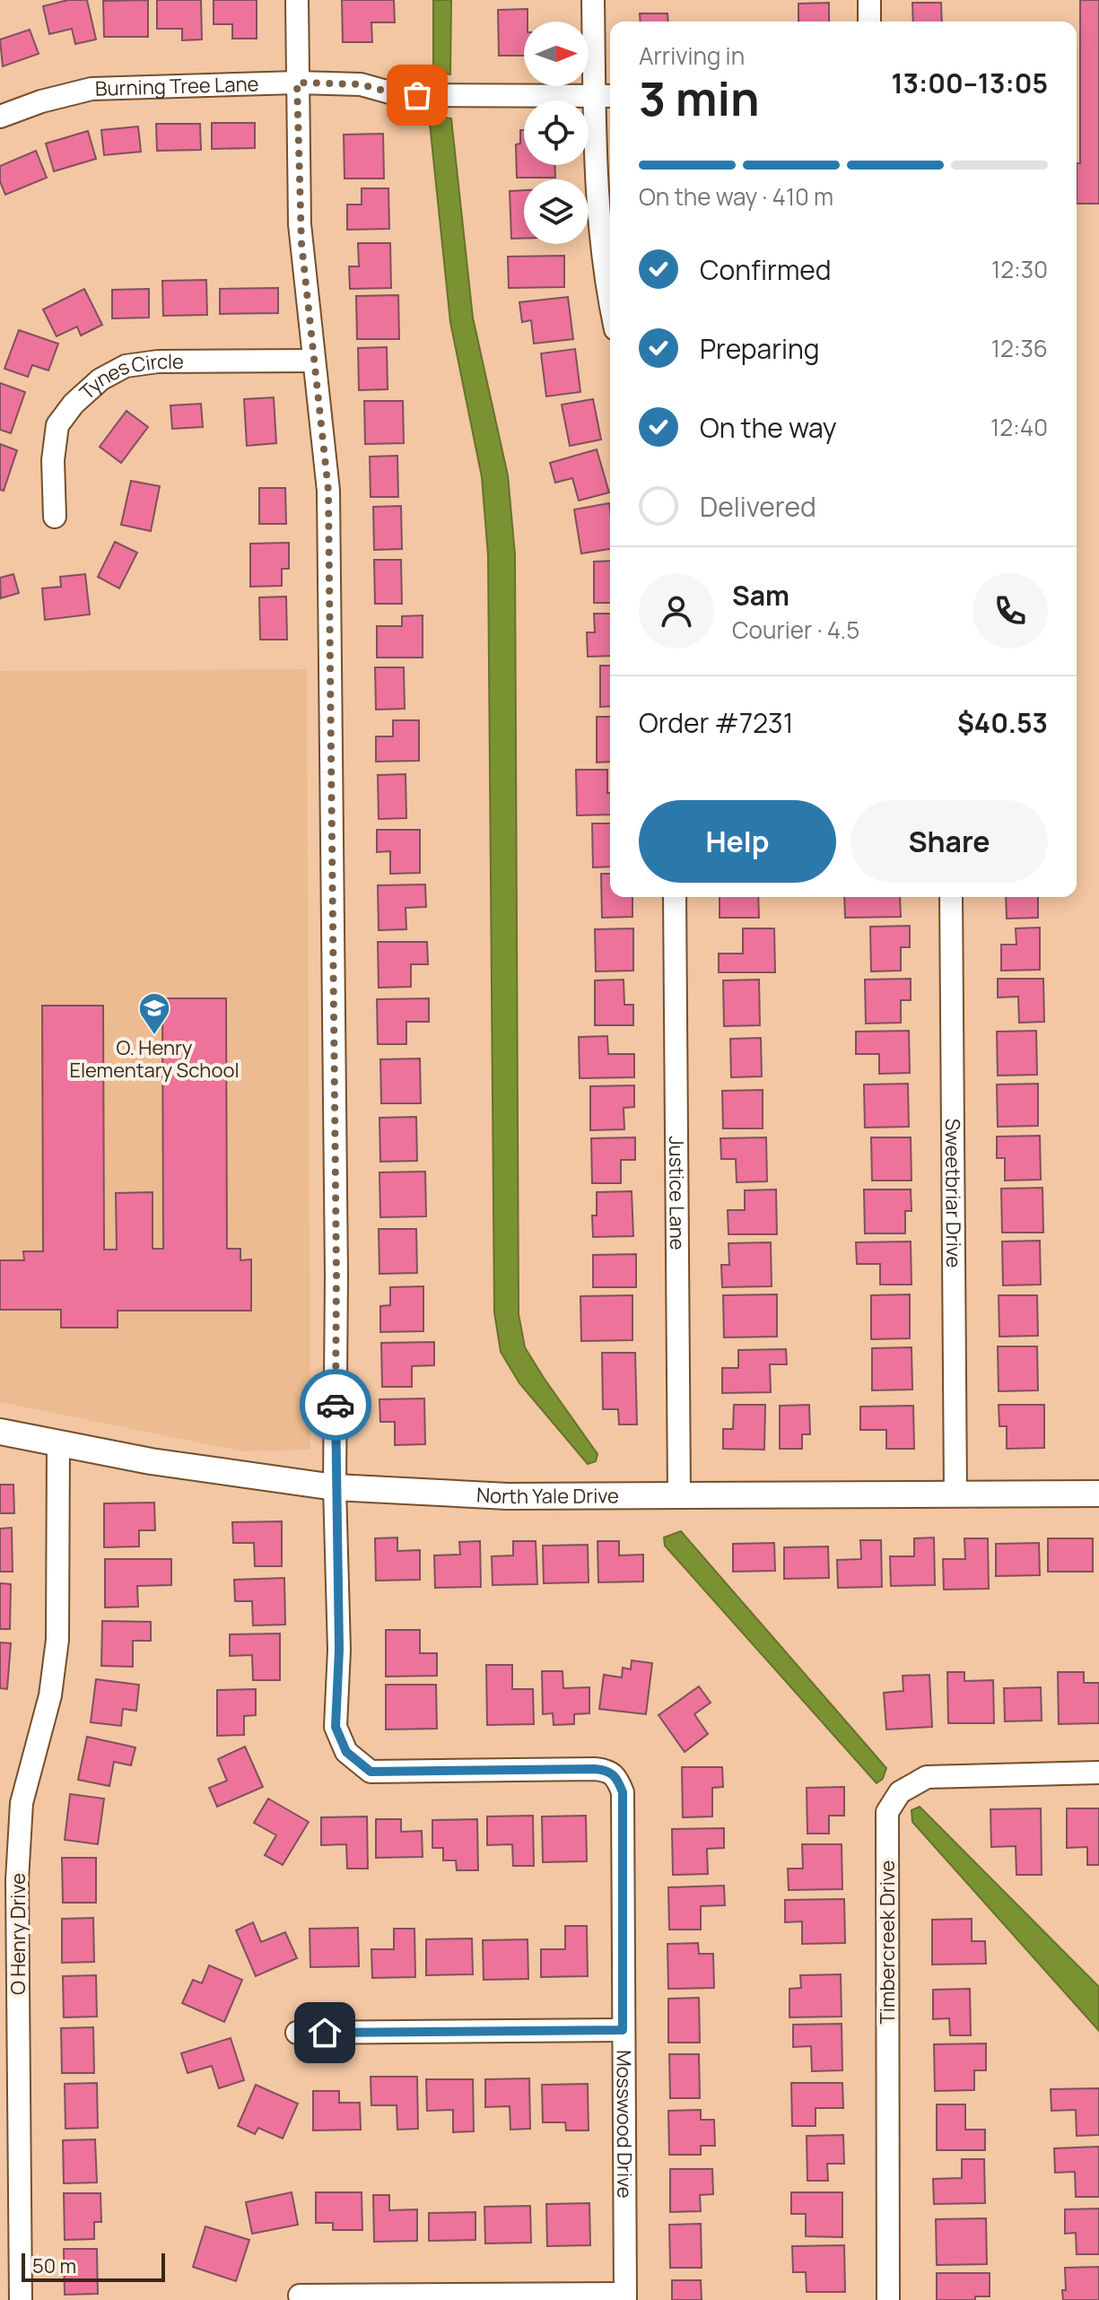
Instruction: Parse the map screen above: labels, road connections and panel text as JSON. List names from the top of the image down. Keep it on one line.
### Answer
{"streets":{"street":["Burning Tree Lane","Tynes Circle","Sweetbriar Drive","Justice Lane","North Yale Drive","O Henry Drive","Timbercreek Drive","Mosswood Drive"]},"crossings":[["Sweetbriar Drive","North Yale Drive"],["Justice Lane","North Yale Drive"],["North Yale Drive","O Henry Drive"],["North Yale Drive","Mosswood Drive"]],"places":{"school or university":["O. Henry Elementary School"]},"scale_bar":"50 m","north":"right","page":{"heading":["3 min","Arriving in","13:00–13:05"],"panel":["Sam","Courier · 4.5","Order #7231","$40.53"],"bar":"On the way · 410 m","list":[["Confirmed","12:30"],["Preparing","12:36"],["On the way","12:40"],"Delivered"],"buttons":["Help","Share"],"scale":"50 m"}}
